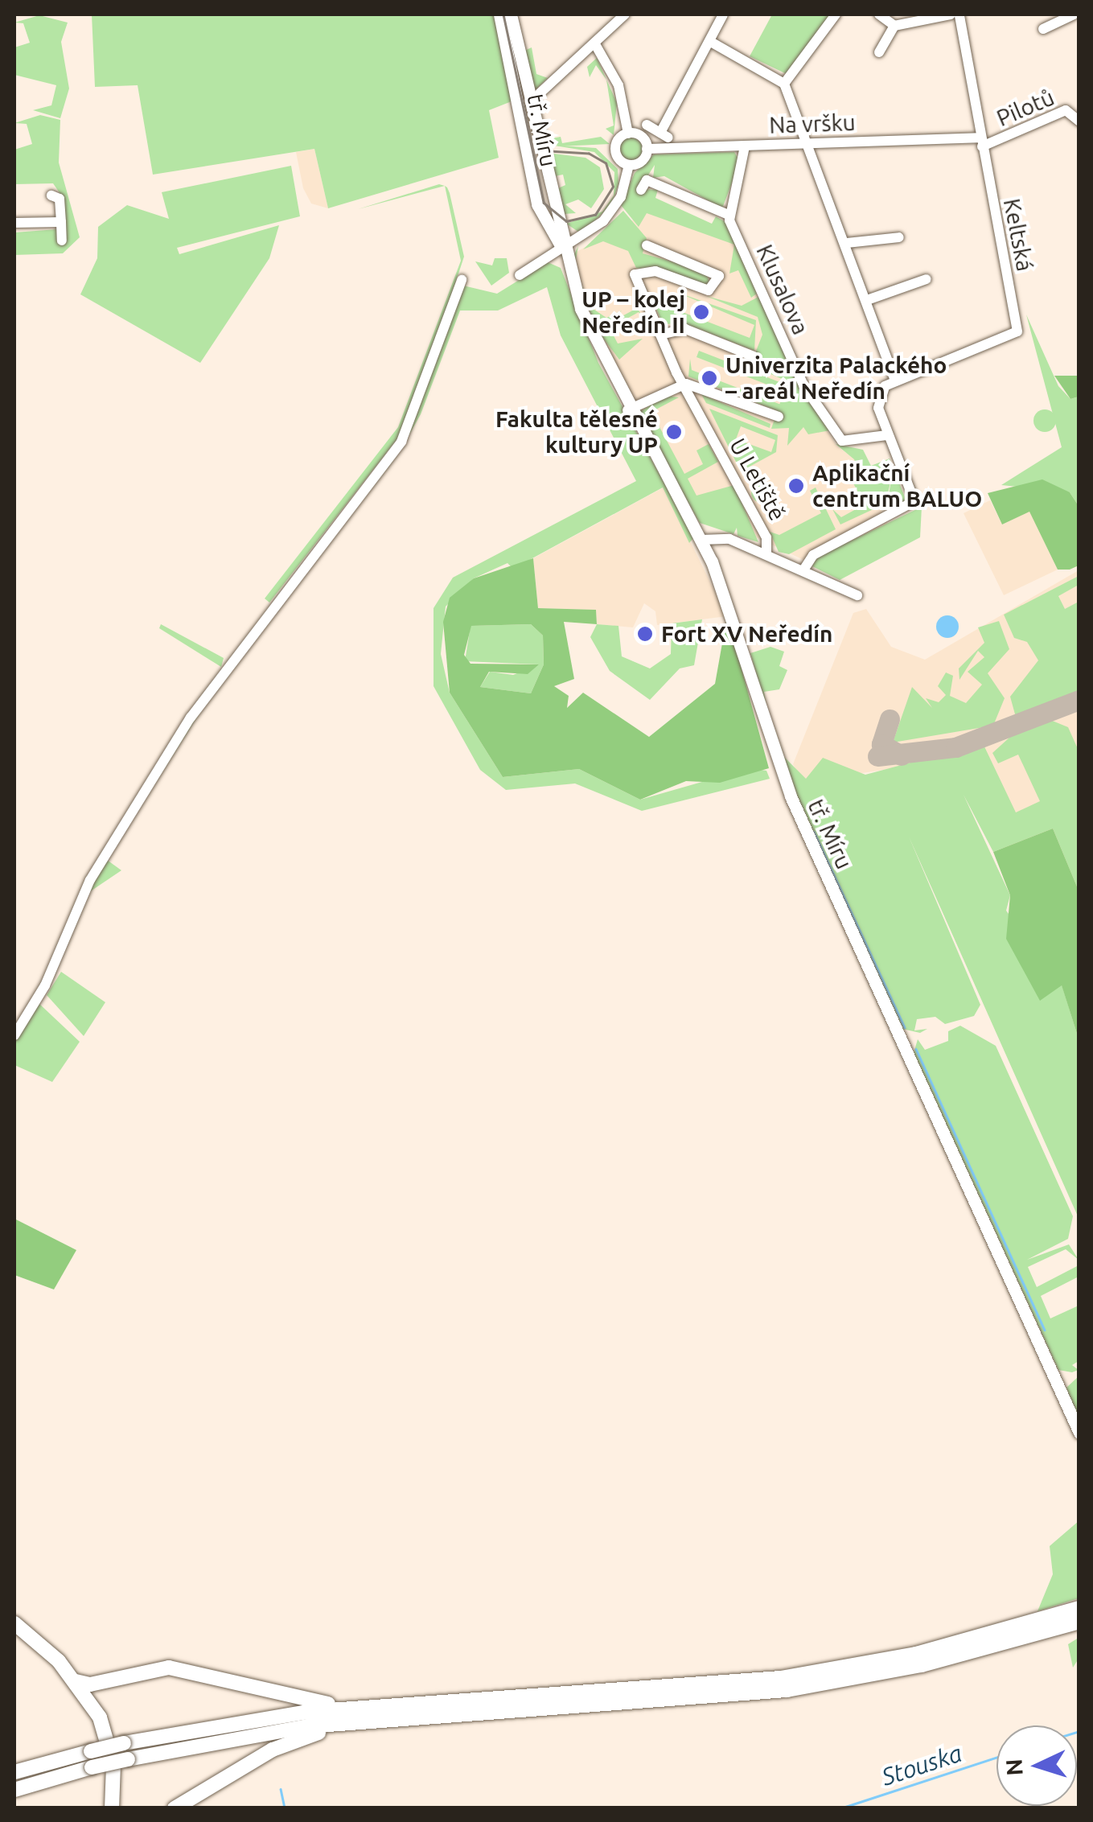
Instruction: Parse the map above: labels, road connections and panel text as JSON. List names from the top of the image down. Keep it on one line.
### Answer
{"streets":{"main road":["tř. Míru"],"street":["Pilotů","Na vršku","Keltská","Klusalova","U Letiště"]},"crossings":[["Pilotů","Na vršku"],["Pilotů","Keltská"],["Na vršku","Keltská"]],"water":["Stouska"],"places":["UP – kolej Neředín II","Univerzita Palackého – areál Neředín","Fakulta tělesné kultury UP","Aplikační centrum BALUO","Fort XV Neředín"],"north":"left"}
